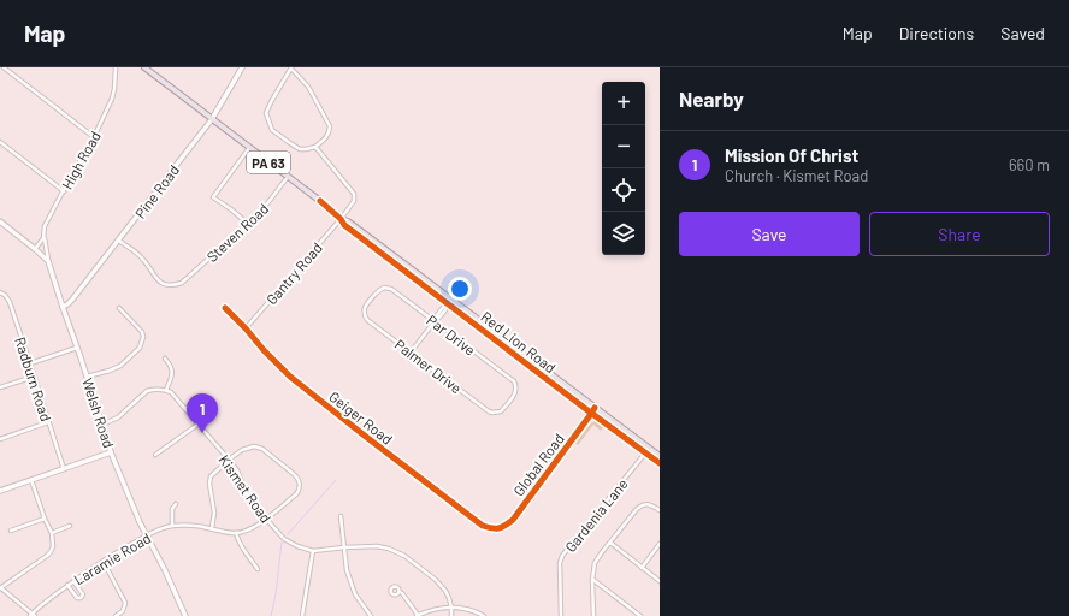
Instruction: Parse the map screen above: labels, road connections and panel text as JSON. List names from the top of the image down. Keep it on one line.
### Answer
{"streets":{"main road":["PA 63","Pine Road","Red Lion Road","Welsh Road"],"street":["High Road","Steven Road","Gantry Road","Par Drive","Palmer Drive","Radburn Road","Geiger Road","Global Road","Kismet Road","Gardenia Lane","Laramie Road"]},"crossings":[["Pine Road","Steven Road"],["Pine Road","Red Lion Road"],["Pine Road","Welsh Road"],["Steven Road","Red Lion Road"],["Gantry Road","Red Lion Road"],["Gantry Road","Geiger Road"],["Par Drive","Palmer Drive"],["Red Lion Road","Global Road"],["Red Lion Road","Gardenia Lane"],["Welsh Road","Laramie Road"],["Geiger Road","Global Road"]],"page":{"header":"Map","nav":["Map","Directions","Saved"],"heading":"Nearby","map_buttons":["+","−"],"list":[{"mark":"1","name":"Mission Of Christ","note":"Church · Kismet Road","value":"660 m"}],"buttons":["Save","Share"],"pins":"1"}}
